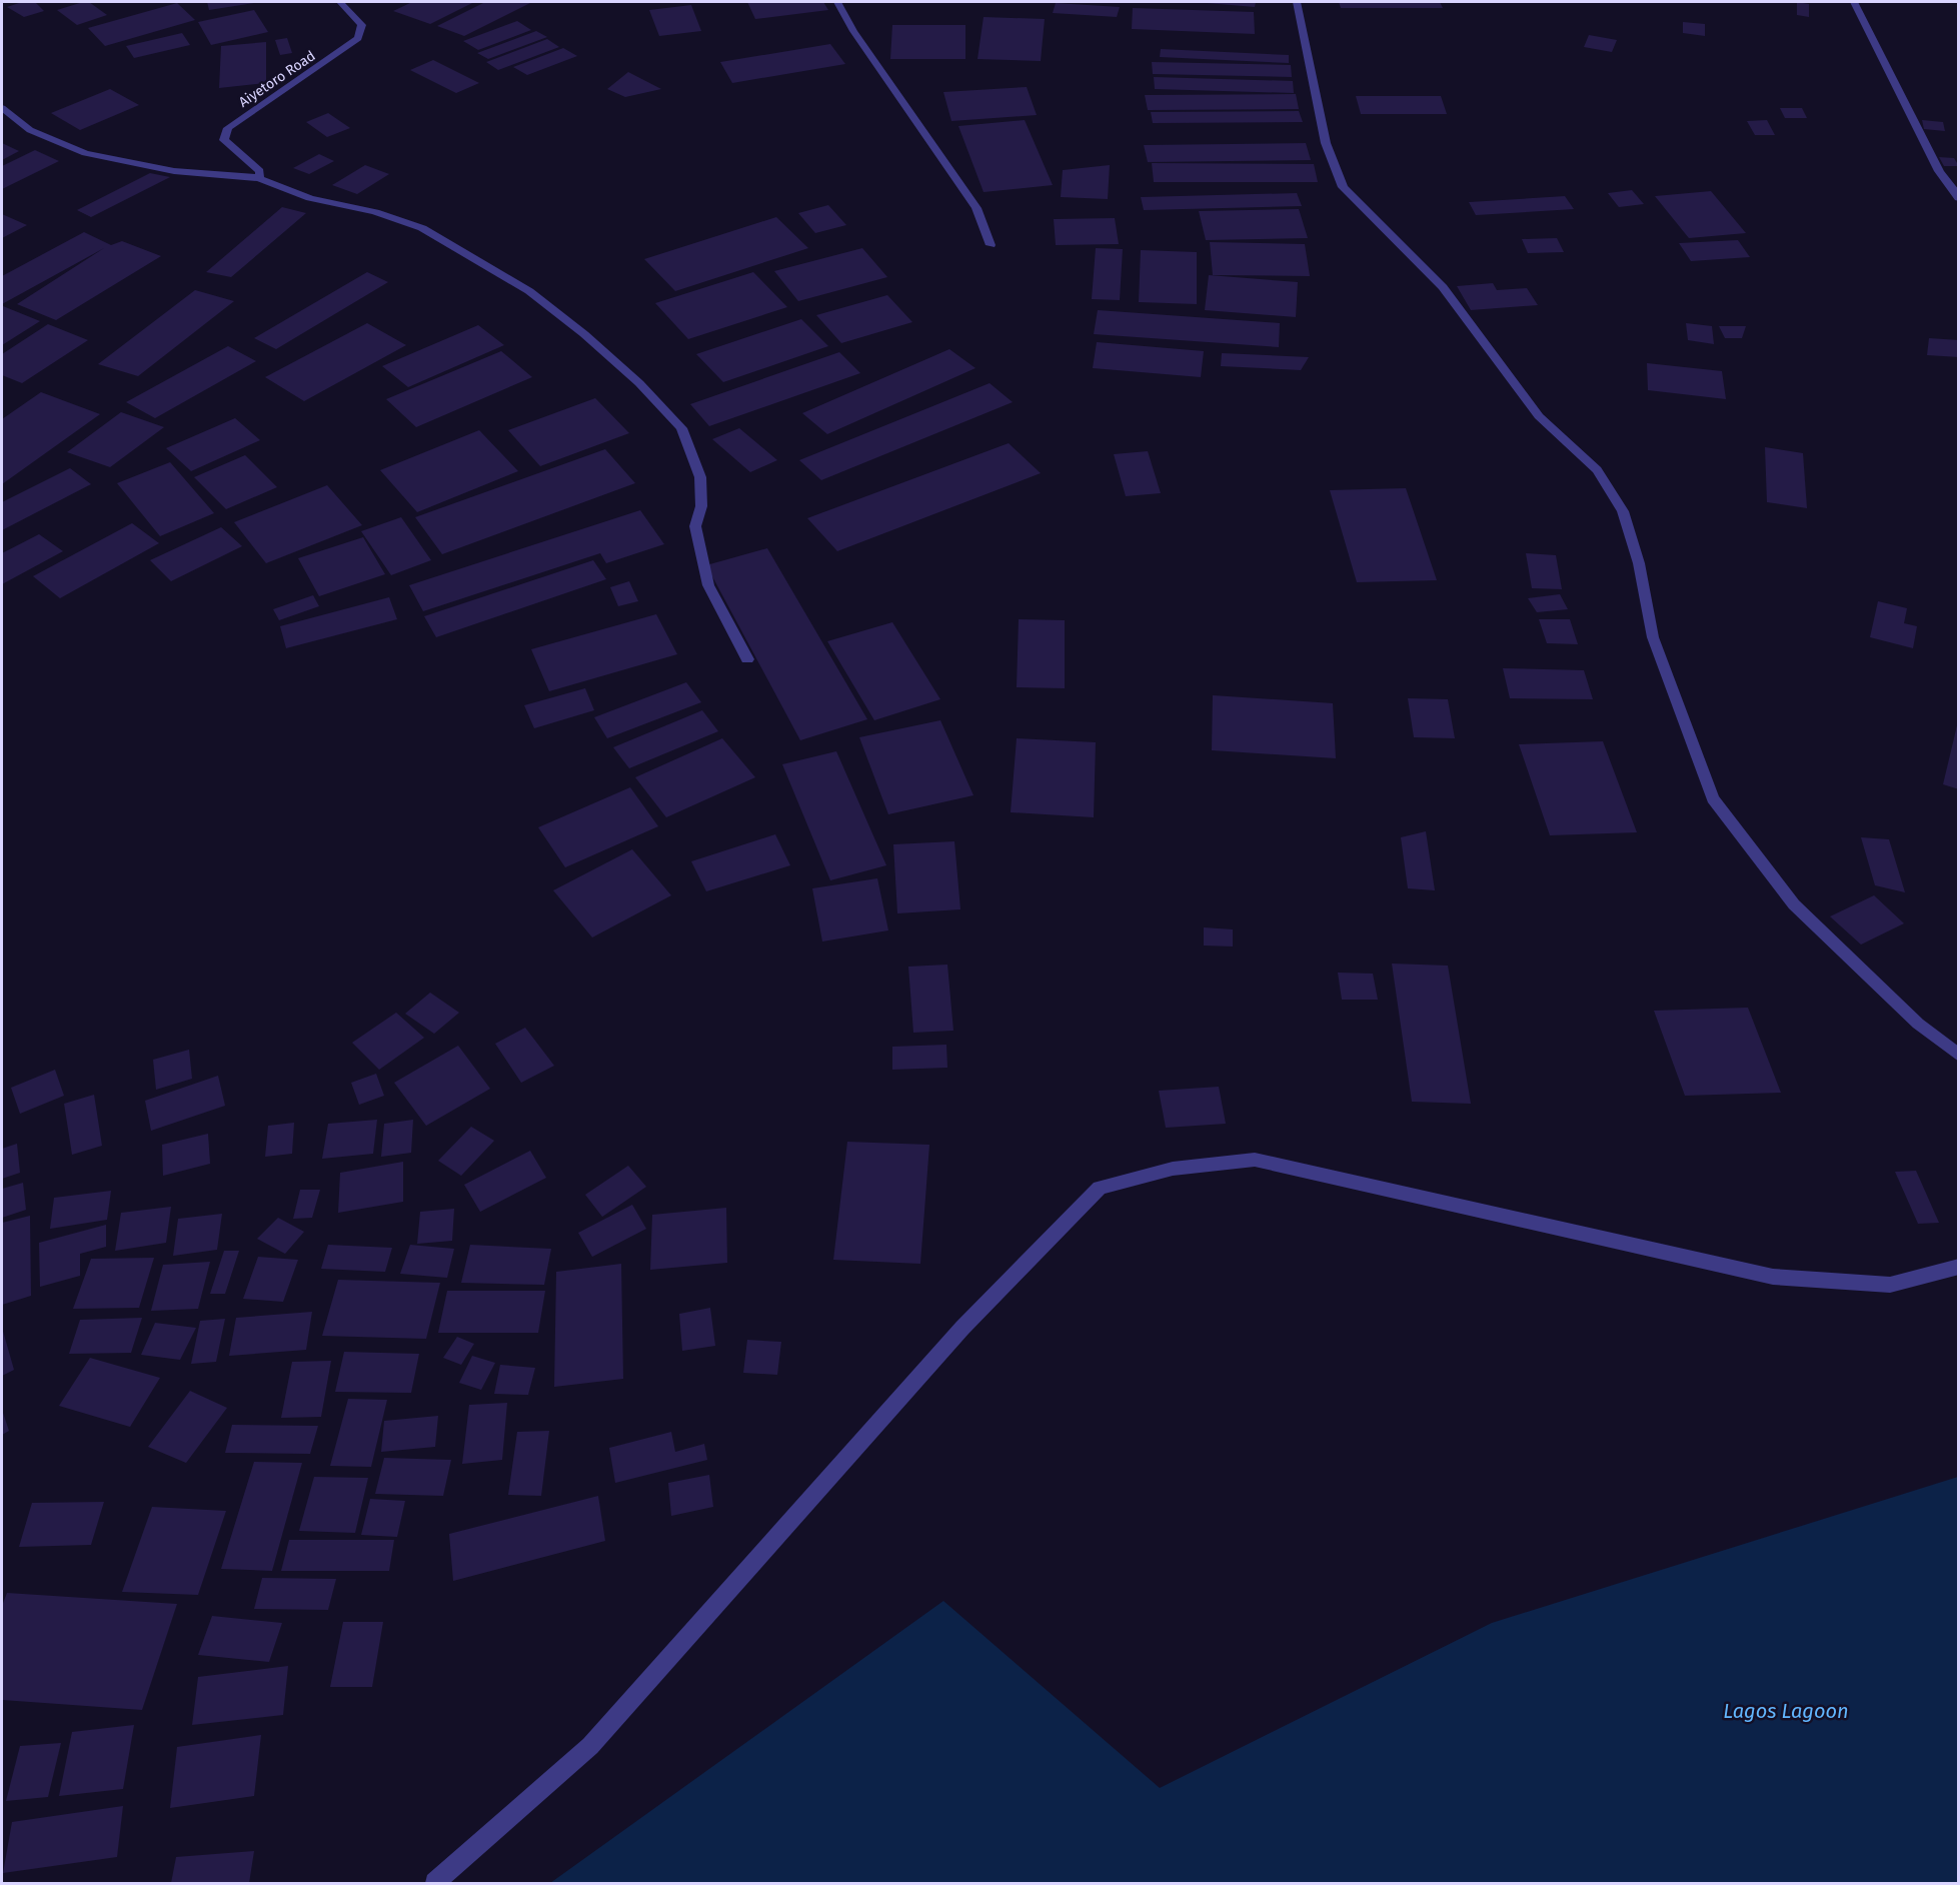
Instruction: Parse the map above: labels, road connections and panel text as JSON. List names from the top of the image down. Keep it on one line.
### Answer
{"streets":{"street":["Aiyetoro Road"]},"water":["Lagos Lagoon"]}
